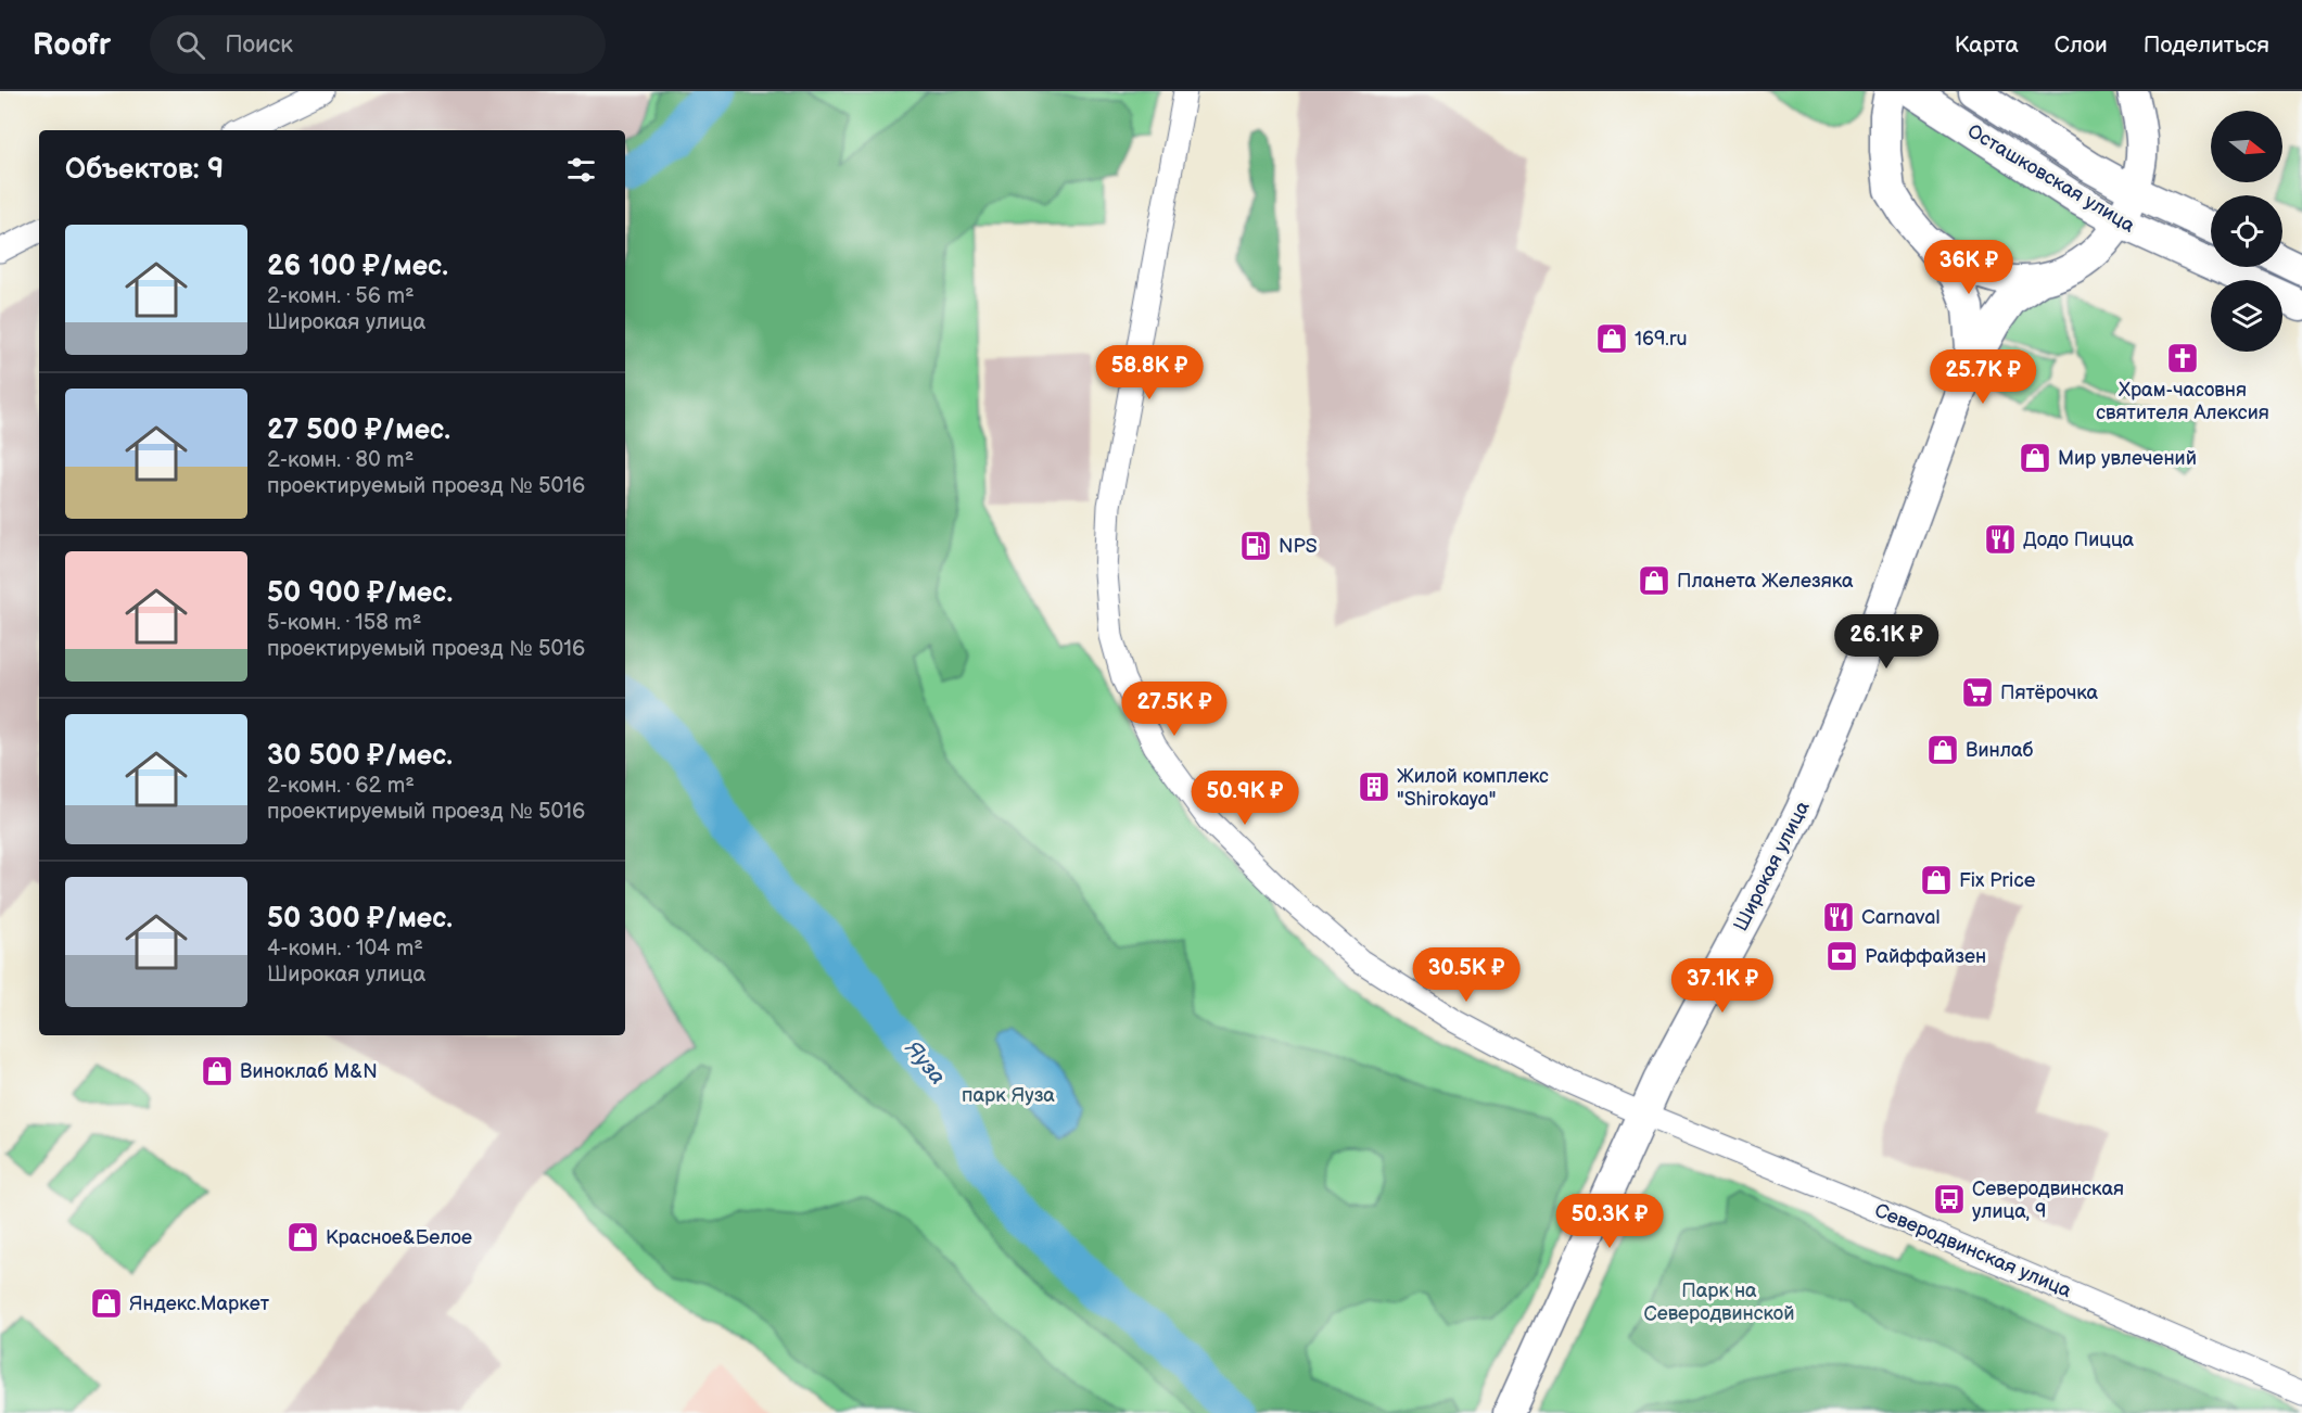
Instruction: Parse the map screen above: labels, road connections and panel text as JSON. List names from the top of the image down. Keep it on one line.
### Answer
{"streets":{"main road":["Осташковская улица","Широкая улица"],"street":["Северодвинская улица"]},"crossings":[["Широкая улица","Северодвинская улица"]],"water":["Яуза"],"parks":["парк Яуза","Парк на Северодвинской"],"places":{"shop":["169.ru","Мир увлечений","Планета Железяка","Винлаб","Fix Price","Виноклаб М&N","Красное&Белое","Яндекс.Маркет"],"church":["Храм-часовня святителя Алексия"],"restaurant":["Додо Пицца","Carnaval"],"fuel station":["NPS"],"supermarket":["Пятёрочка"],"building":["Жилой комплекс \"Shirokaya\""],"bank":["Райффайзен"],"bus stop":["Северодвинская улица, 9"]},"north":"right","page":{"header":"Roofr","search":"Поиск","nav":["Карта","Слои","Поделиться"],"heading":"Объектов: 9","list":[{"name":"26 100 ₽/мес.","note":"2-комн. · 56 m² · Широкая улица"},{"name":"27 500 ₽/мес.","note":"2-комн. · 80 m² · проектируемый проезд № 5016"},{"name":"50 900 ₽/мес.","note":"5-комн. · 158 m² · проектируемый проезд № 5016"},{"name":"30 500 ₽/мес.","note":"2-комн. · 62 m² · проектируемый проезд № 5016"},{"name":"50 300 ₽/мес.","note":"4-комн. · 104 m² · Широкая улица"}],"price":["36K ₽","58.8K ₽","25.7K ₽","26.1K ₽","27.5K ₽","50.9K ₽","30.5K ₽","37.1K ₽","50.3K ₽"]}}
